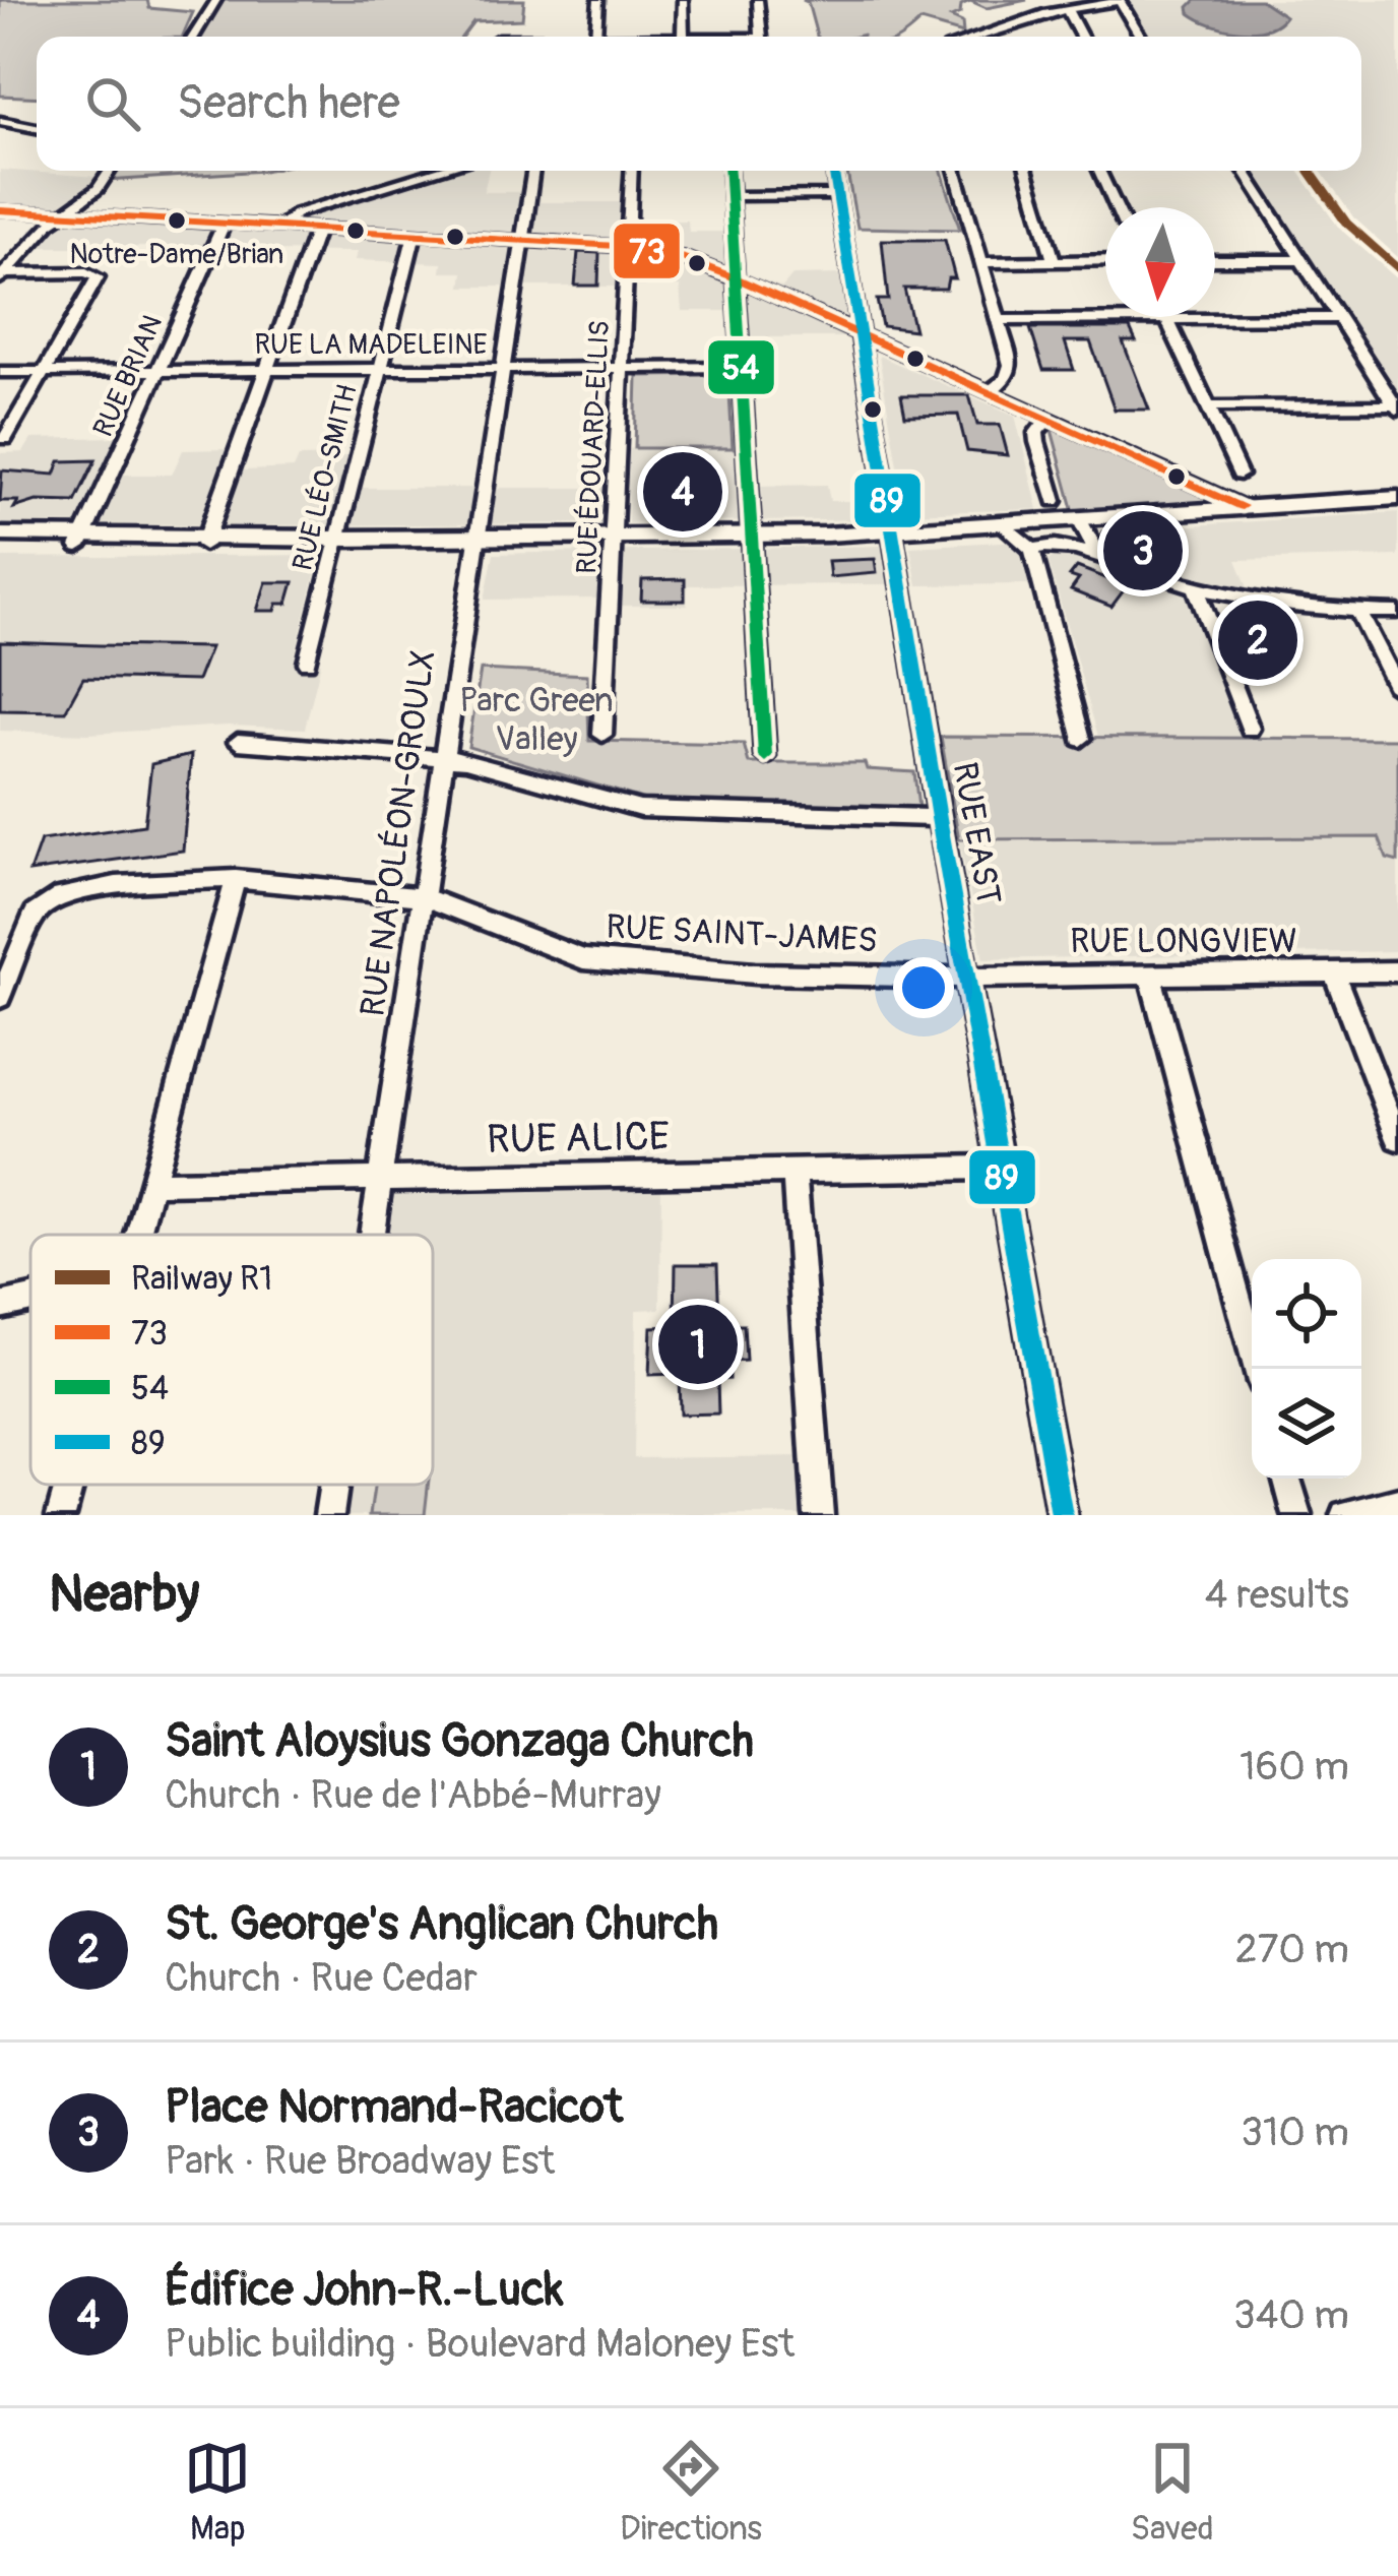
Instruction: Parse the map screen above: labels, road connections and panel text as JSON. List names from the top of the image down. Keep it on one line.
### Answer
{"streets":{"street":["RUE LA MADELEINE","RUE BRIAN","RUE ÉDOUARD-ELLIS","RUE LÉO-SMITH","RUE NAPOLÉON-GROULX","RUE EAST","RUE SAINT-JAMES","RUE LONGVIEW","RUE ALICE"]},"crossings":[["RUE LA MADELEINE","RUE BRIAN"],["RUE LA MADELEINE","RUE ÉDOUARD-ELLIS"],["RUE LA MADELEINE","RUE LÉO-SMITH"],["RUE LA MADELEINE","RUE NAPOLÉON-GROULX"],["RUE NAPOLÉON-GROULX","RUE SAINT-JAMES"],["RUE NAPOLÉON-GROULX","RUE ALICE"],["RUE EAST","RUE SAINT-JAMES"],["RUE EAST","RUE LONGVIEW"],["RUE EAST","RUE ALICE"],["RUE SAINT-JAMES","RUE LONGVIEW"]],"parks":["Parc Green Valley"],"places":["Notre-Dame/Brian"],"lines":["rail line R1","transit line 54","transit line 89","transit line 73"],"legend":["Railway R1","73","54","89"],"north":"bottom","page":{"search":"Search here","pins":["4","3","2","1"],"heading":["Nearby","4 results"],"list":[{"mark":"1","name":"Saint Aloysius Gonzaga Church","note":"Church · Rue de l'Abbé-Murray","value":"160 m"},{"mark":"2","name":"St. George's Anglican Church","note":"Church · Rue Cedar","value":"270 m"},{"mark":"3","name":"Place Normand-Racicot","note":"Park · Rue Broadway Est","value":"310 m"},{"mark":"4","name":"Édifice John-R.-Luck","note":"Public building · Boulevard Maloney Est","value":"340 m"}],"nav":["Map","Directions","Saved"]}}
